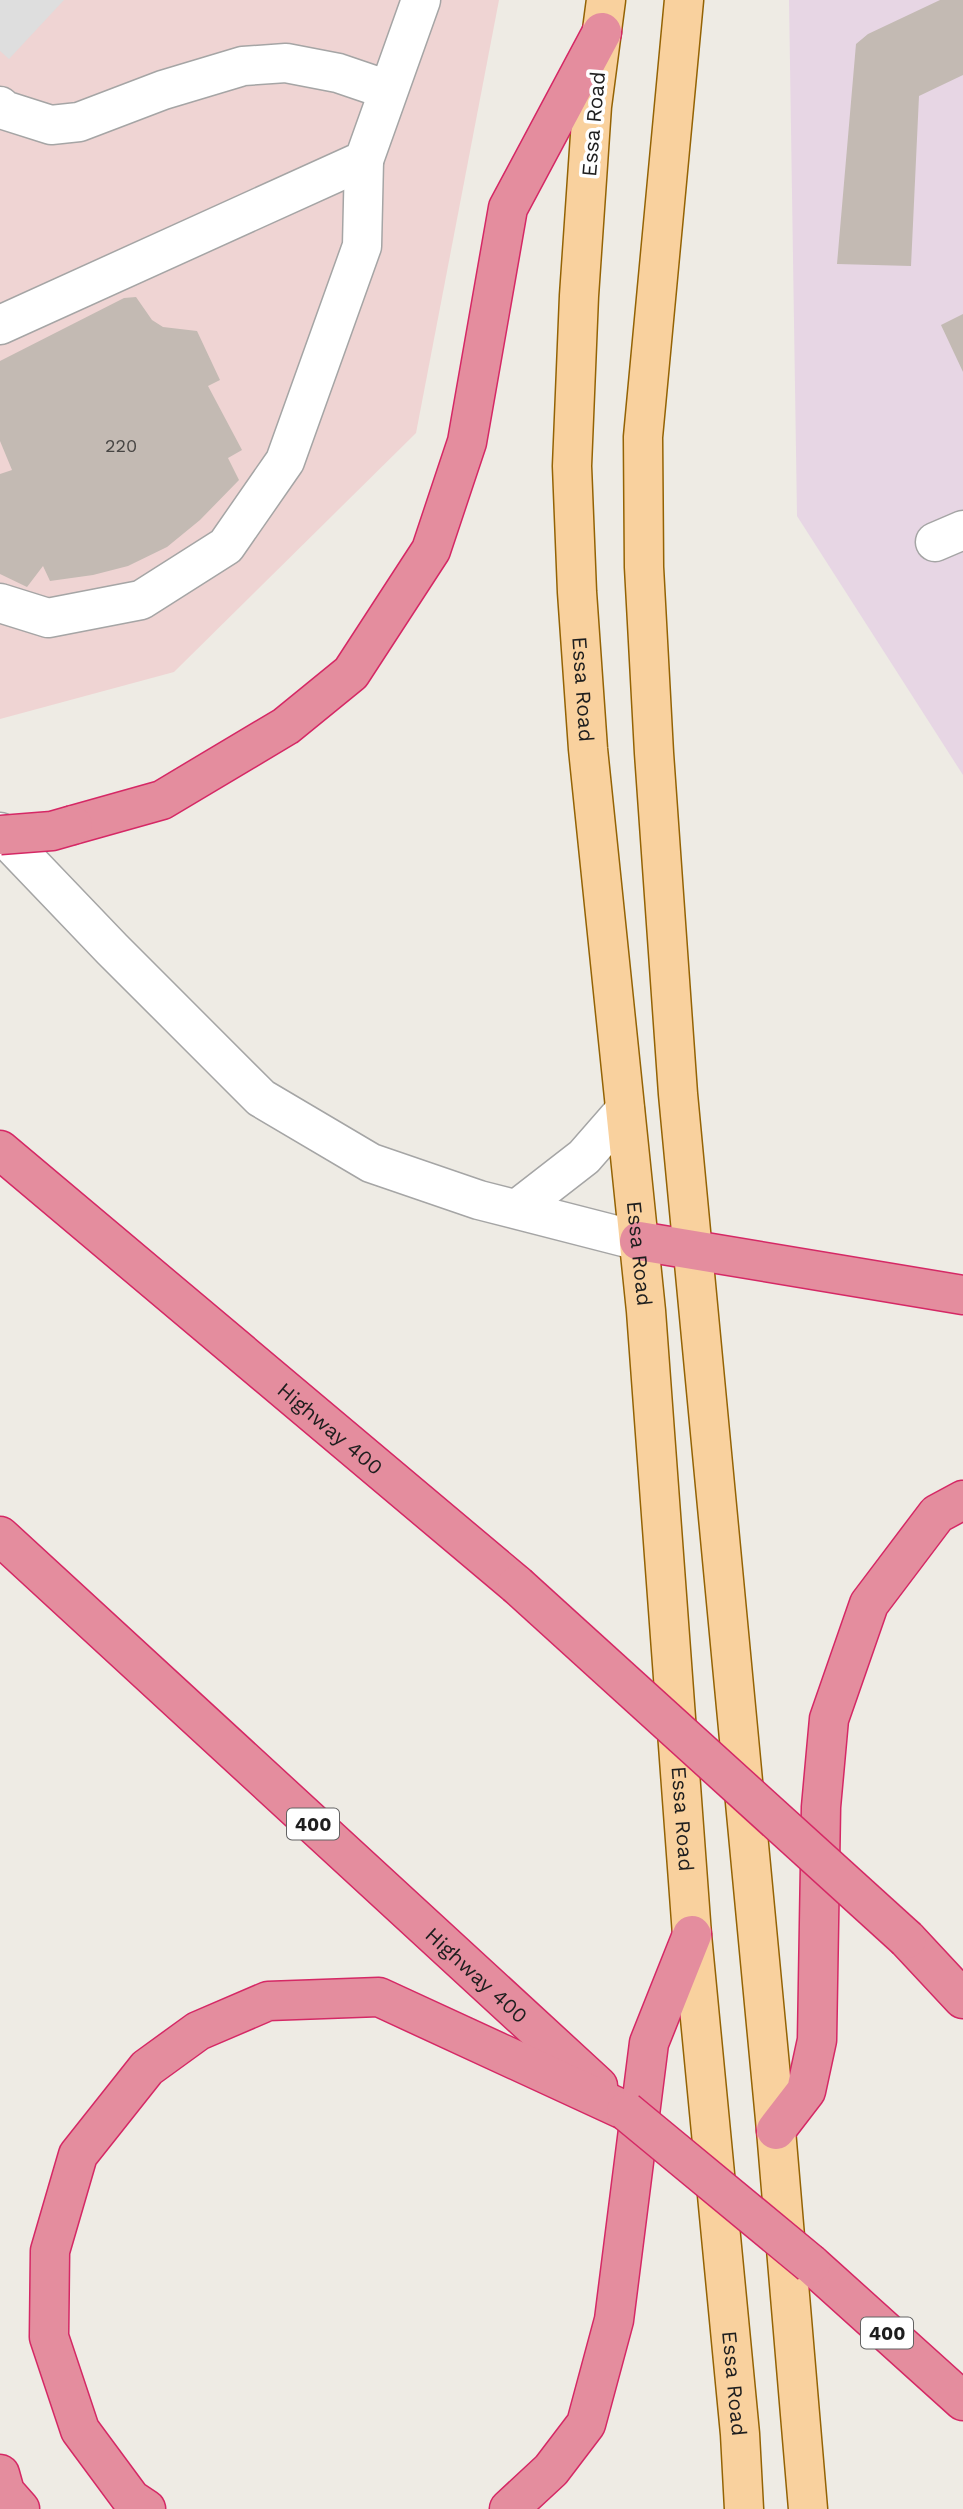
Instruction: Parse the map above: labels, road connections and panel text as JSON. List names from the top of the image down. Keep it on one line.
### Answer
{"streets":{"highway":["Highway 400","400"],"main road":["Essa Road"]},"house_numbers":["220"]}
